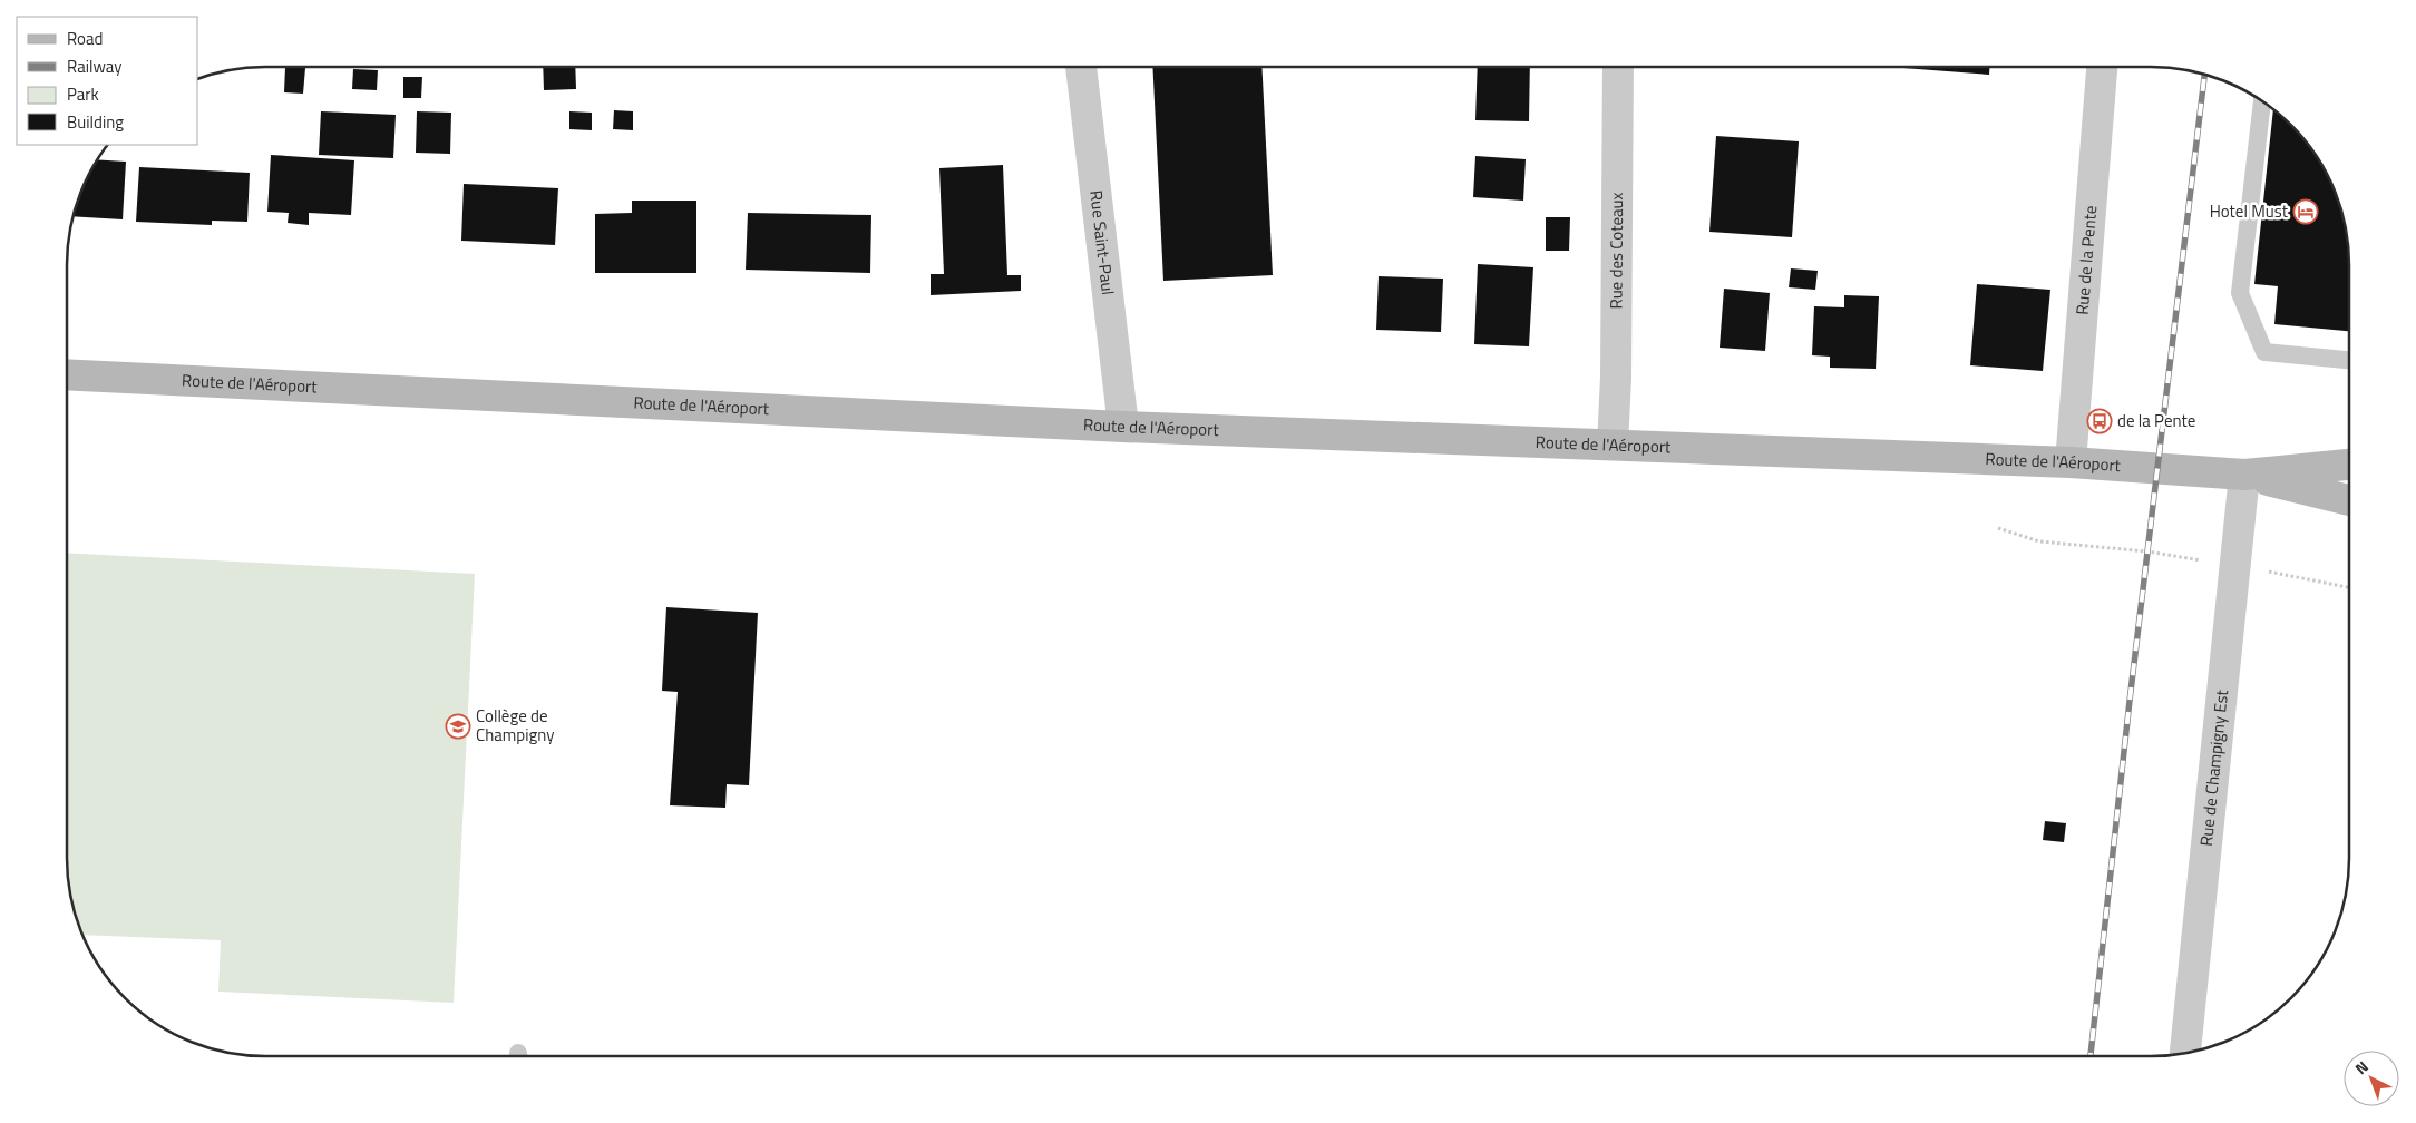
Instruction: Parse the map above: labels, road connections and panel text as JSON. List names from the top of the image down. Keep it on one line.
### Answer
{"streets":{"main road":["Route de l'Aéroport"],"street":["Rue Saint-Paul","Rue des Coteaux","Rue de la Pente","Rue de Champigny Est"]},"crossings":[["Rue Saint-Paul","Route de l'Aéroport"],["Rue des Coteaux","Route de l'Aéroport"],["Rue de la Pente","Route de l'Aéroport"],["Route de l'Aéroport","Rue de Champigny Est"]],"places":{"hotel":["Hotel Must"],"bus stop":["de la Pente"],"school or university":["Collège de Champigny"]},"legend":["Road","Railway","Park","Building"],"north":"top left"}
